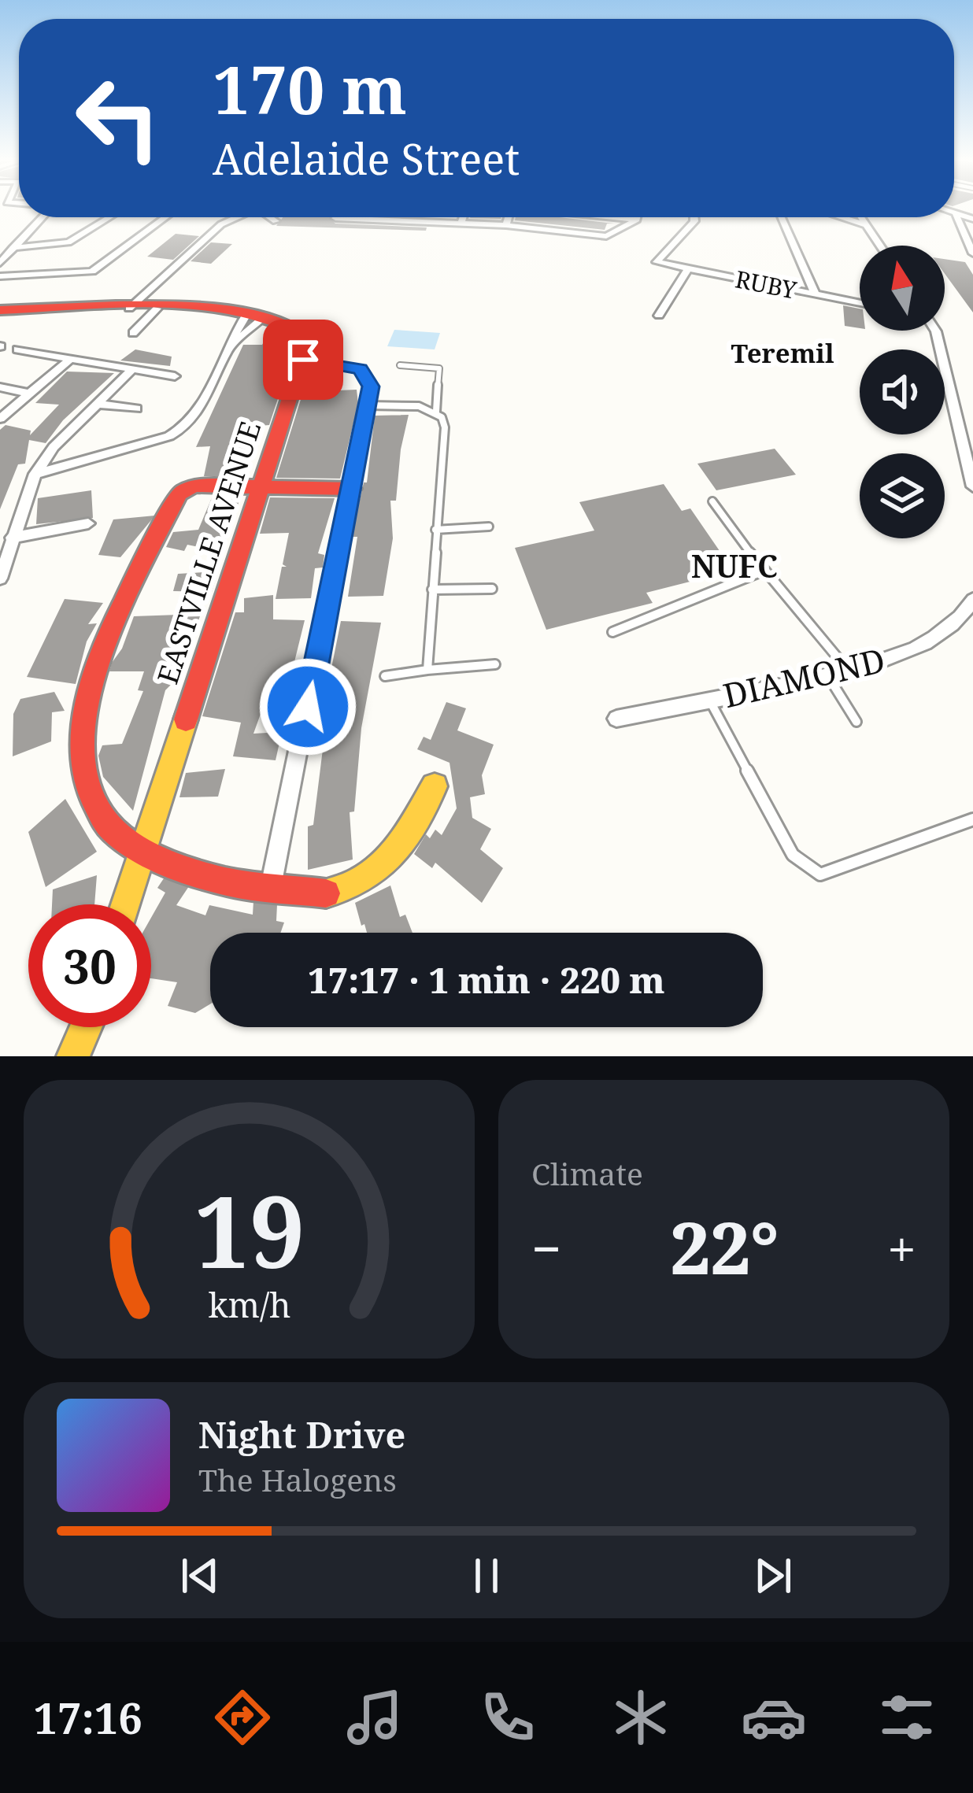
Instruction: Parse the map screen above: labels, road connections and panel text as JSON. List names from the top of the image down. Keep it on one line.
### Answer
{"streets":{"street":["RUBY","EASTVILLE AVENUE","DIAMOND"]},"districts":["Teremil","NUFC"],"north":"top","page":{"turn":["170 m","Adelaide Street"],"limit":"30","trip":"17:17 · 1 min · 220 m","tile":"Climate","heat":["−","22°","+"],"song":["Night Drive","The Halogens"],"tabs":"17:16","gauge":["19","km/h"]}}
